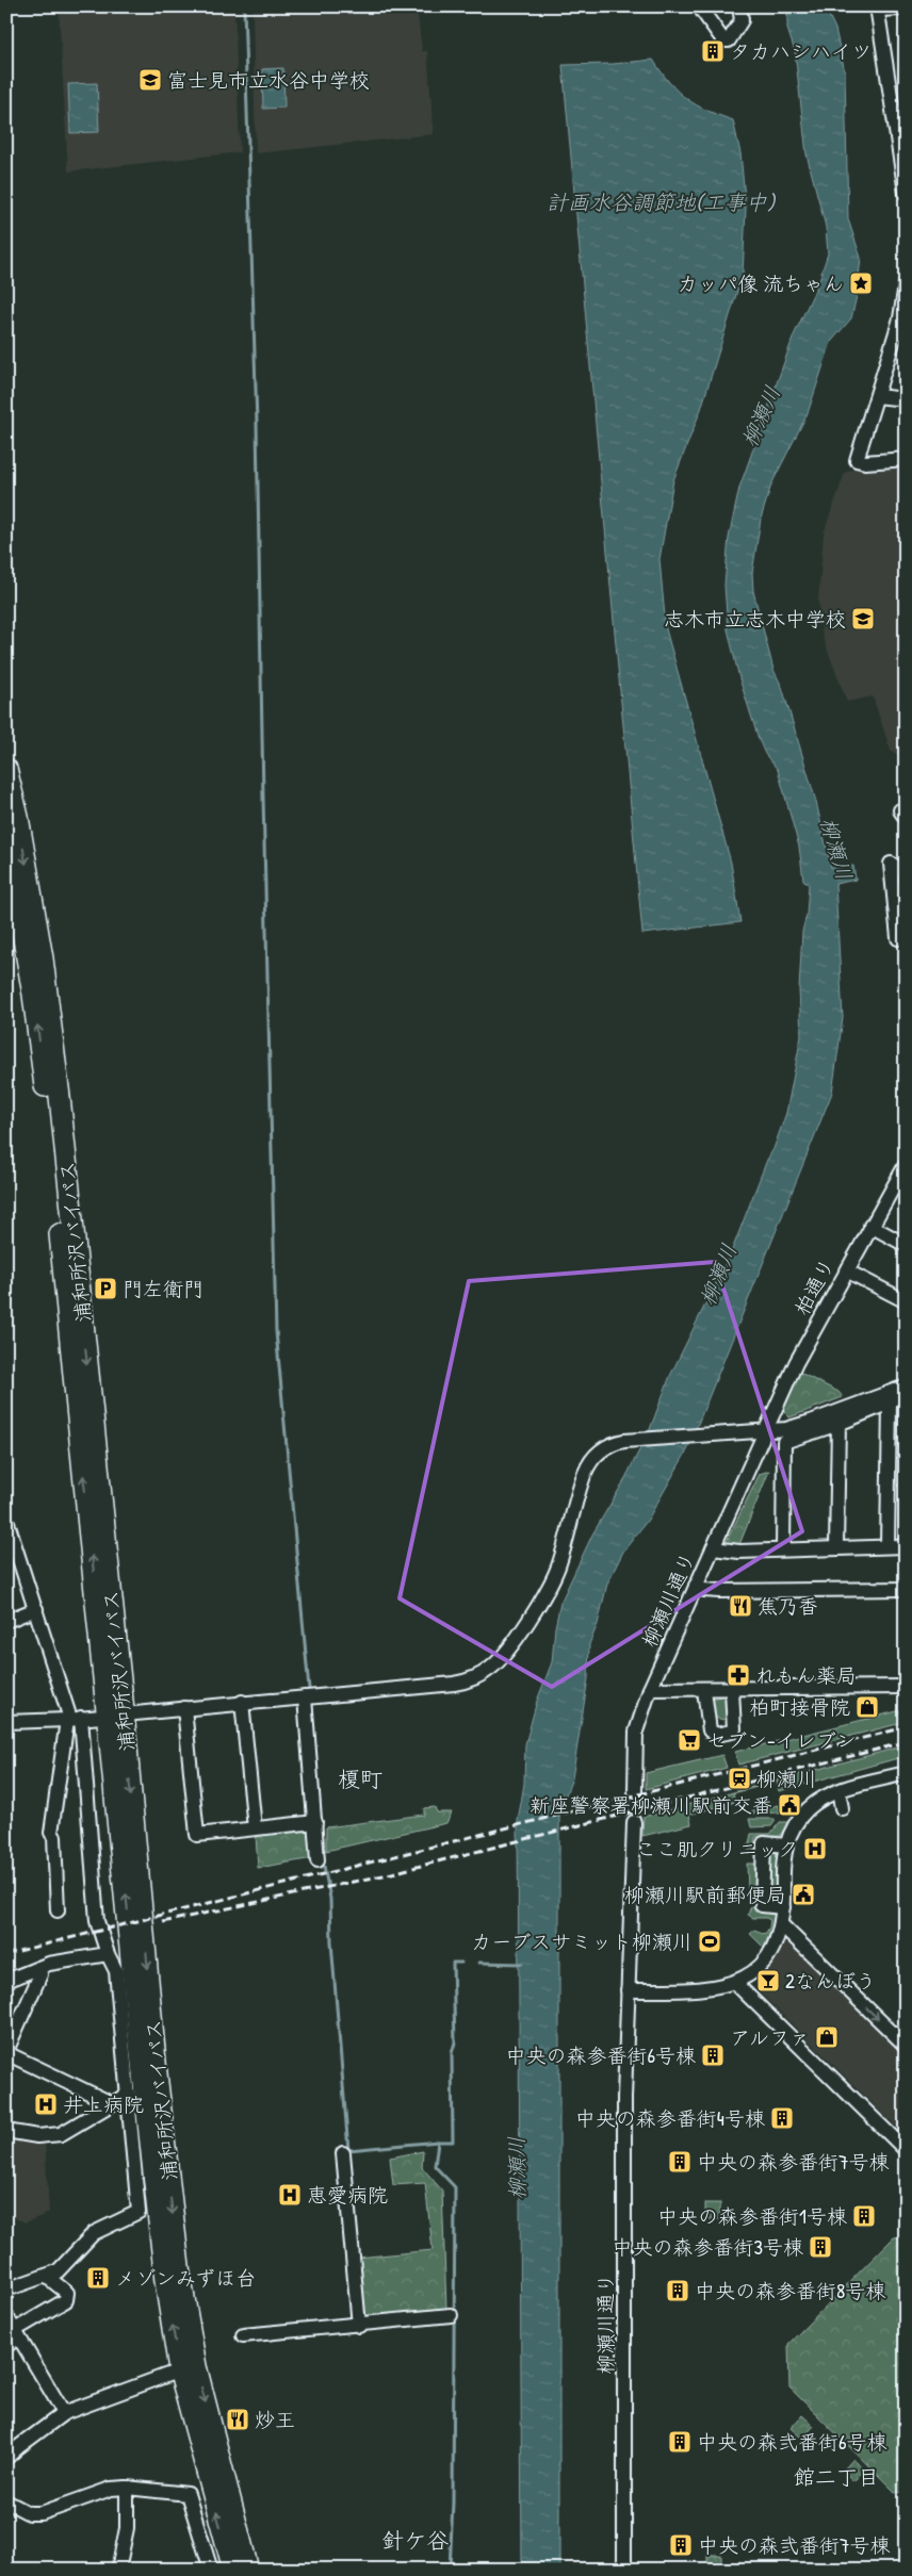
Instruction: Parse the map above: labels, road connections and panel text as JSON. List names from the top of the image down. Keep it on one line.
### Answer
{"streets":{"highway":["浦和所沢バイパス"],"street":["柏通り","柳瀬川通り"]},"crossings":[["柏通り","柳瀬川通り"]],"districts":["榎町","館二丁目","針ケ谷"],"water":["計画水谷調節地(工事中)","柳瀬川"],"places":{"building":["タカハシハイツ","中央の森参番街6号棟","中央の森参番街4号棟","中央の森参番街7号棟","中央の森参番街1号棟","中央の森参番街3号棟","メゾンみずほ台","中央の森参番街8号棟","中央の森弐番街6号棟","中央の森弐番街7号棟"],"school or university":["富士見市立水谷中学校","志木市立志木中学校"],"place":["カッパ像 流ちゃん"],"parking":["門左衛門"],"restaurant":["焦乃香","炒王"],"pharmacy":["れもん薬局"],"shop":["柏町接骨院","アルファ"],"supermarket":["セブン-イレブン"],"station":["柳瀬川"],"public building":["新座警察署柳瀬川駅前交番","柳瀬川駅前郵便局"],"hospital":["ここ肌クリニック","井上病院","恵愛病院"],"sports":["カーブスサミット柳瀬川"],"bar":["2なんぼう"]}}
